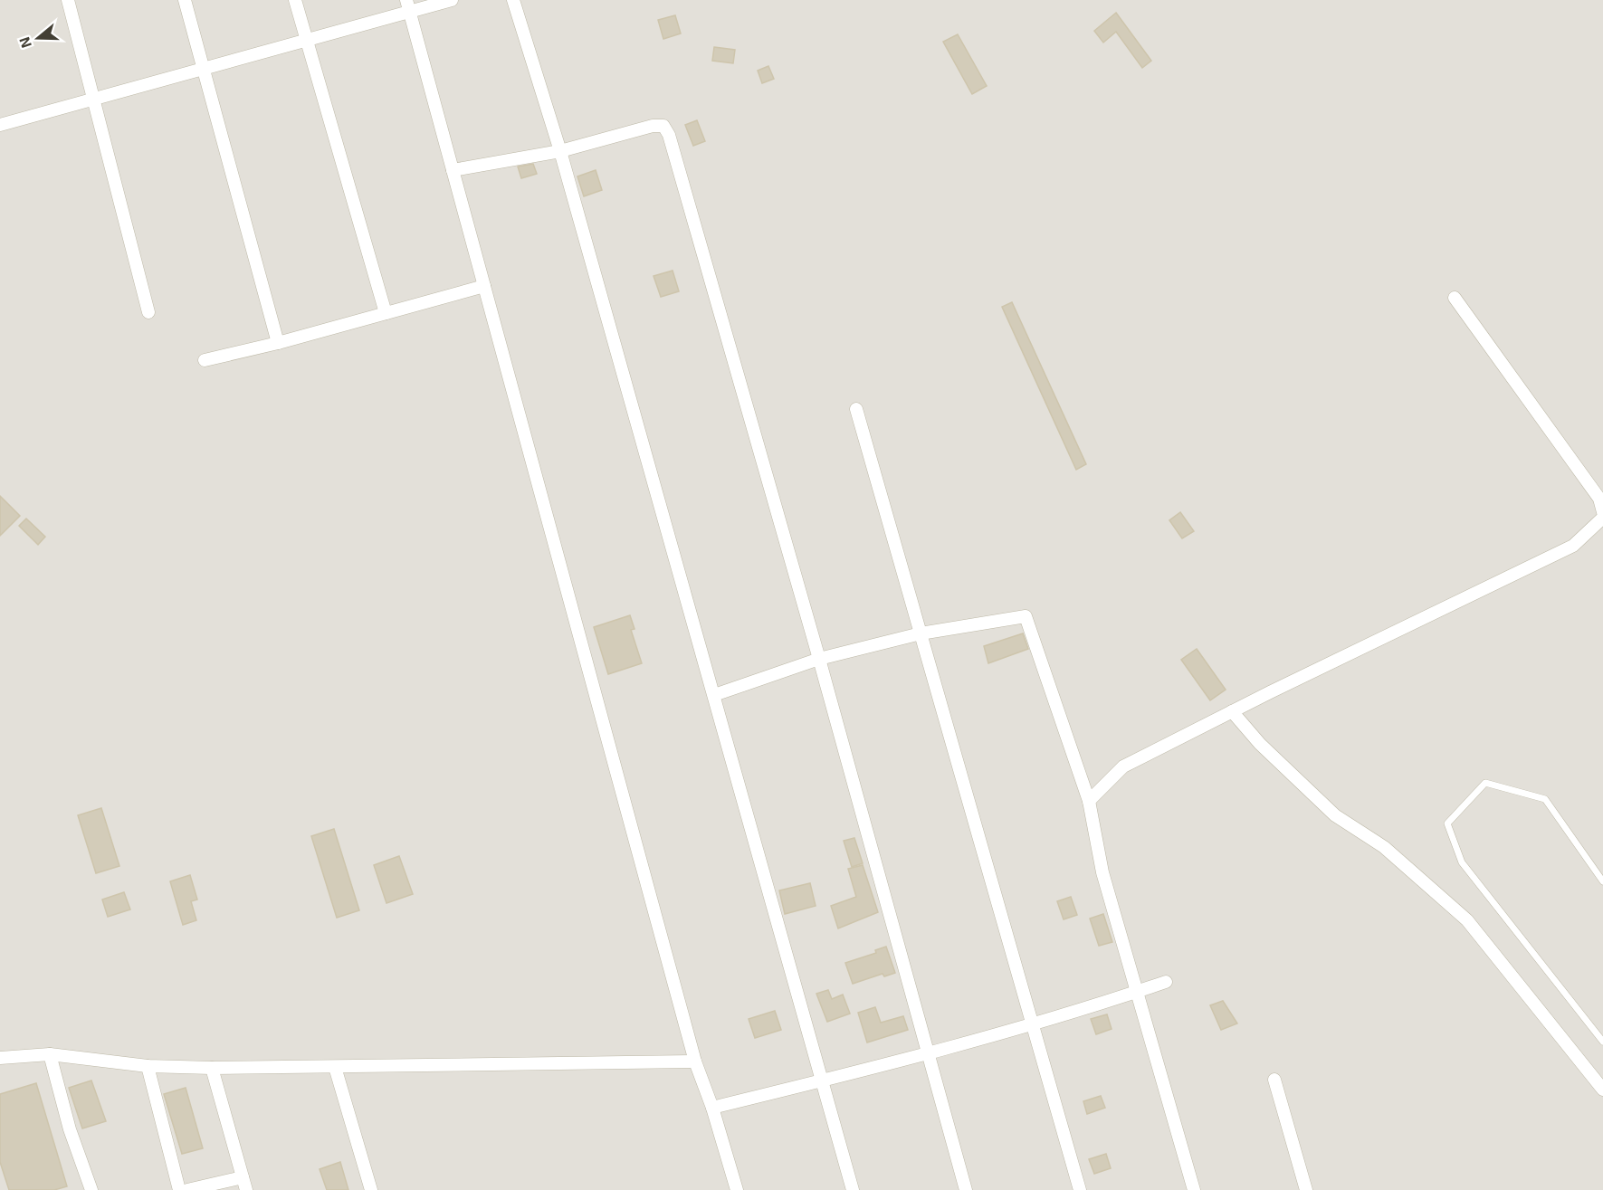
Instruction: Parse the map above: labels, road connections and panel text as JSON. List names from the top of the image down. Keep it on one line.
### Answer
{"north":"left"}
